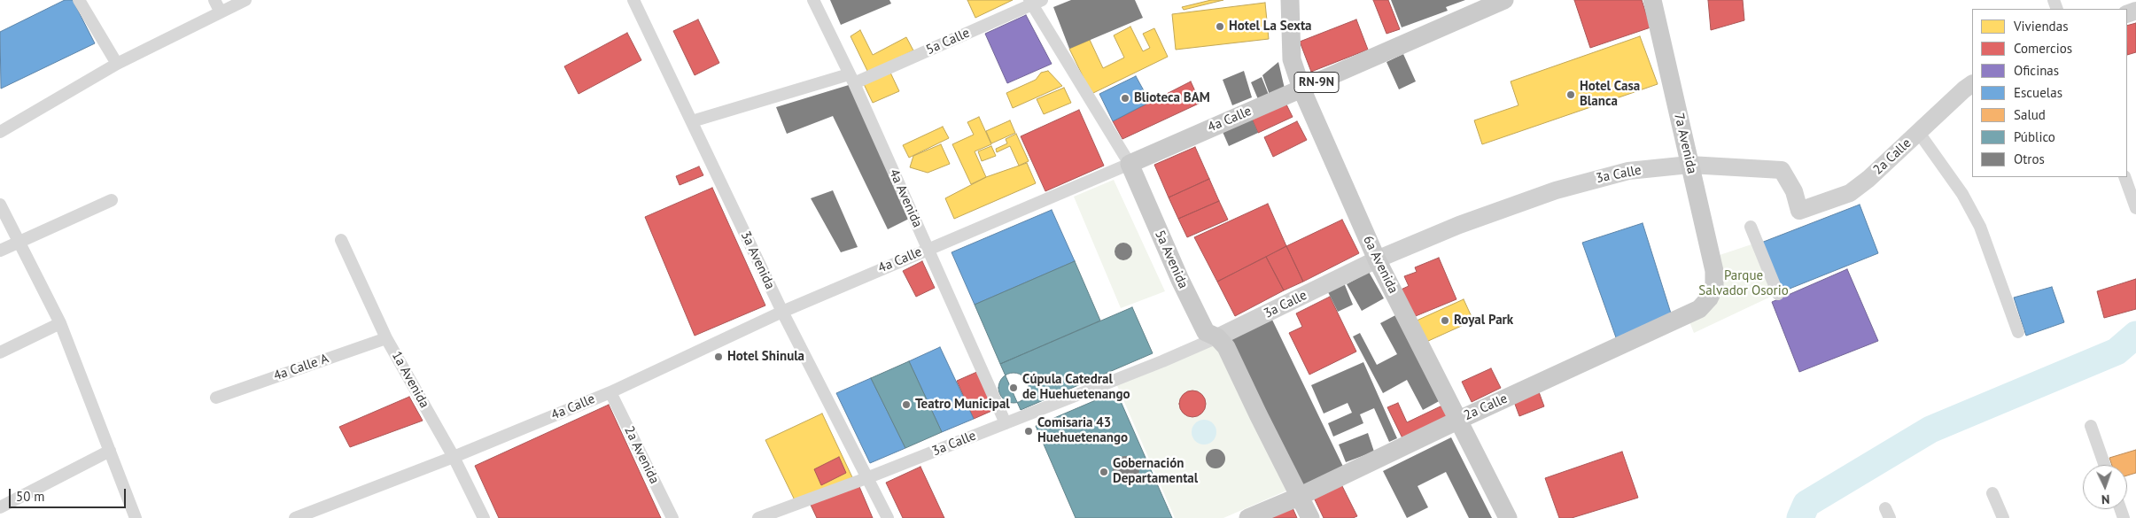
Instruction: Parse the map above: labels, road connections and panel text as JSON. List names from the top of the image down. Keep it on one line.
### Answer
{"streets":{"main road":["RN-9N","4a Calle","7a Avenida","2a Calle","3a Calle","5a Avenida","6a Avenida"],"street":["5a Calle","4a Avenida","3a Avenida","4a Calle A","1a Avenida","2a Avenida"]},"crossings":[["5a Calle","4a Avenida"],["5a Calle","5a Avenida"],["5a Calle","3a Avenida"],["4a Calle","4a Avenida"],["4a Calle","5a Avenida"],["4a Calle","3a Avenida"],["4a Calle","6a Avenida"],["4a Calle","1a Avenida"],["4a Calle","2a Avenida"],["7a Avenida","2a Calle"],["7a Avenida","3a Calle"],["2a Calle","3a Calle"],["2a Calle","5a Avenida"],["2a Calle","6a Avenida"],["3a Calle","4a Avenida"],["3a Calle","5a Avenida"],["3a Calle","3a Avenida"],["3a Calle","6a Avenida"],["4a Calle A","1a Avenida"]],"parks":["Parque Salvador Osorio"],"places":["Hotel La Sexta","Hotel Casa Blanca","Blioteca BAM","Royal Park","Hotel Shinula","Cúpula Catedral de Huehuetenango","Teatro Municipal","Comisaria 43 Huehuetenango","Gobernación Departamental"],"legend":["Viviendas","Comercios","Oficinas","Escuelas","Salud","Público","Otros"],"scale_bar":"50 m","north":"bottom"}
